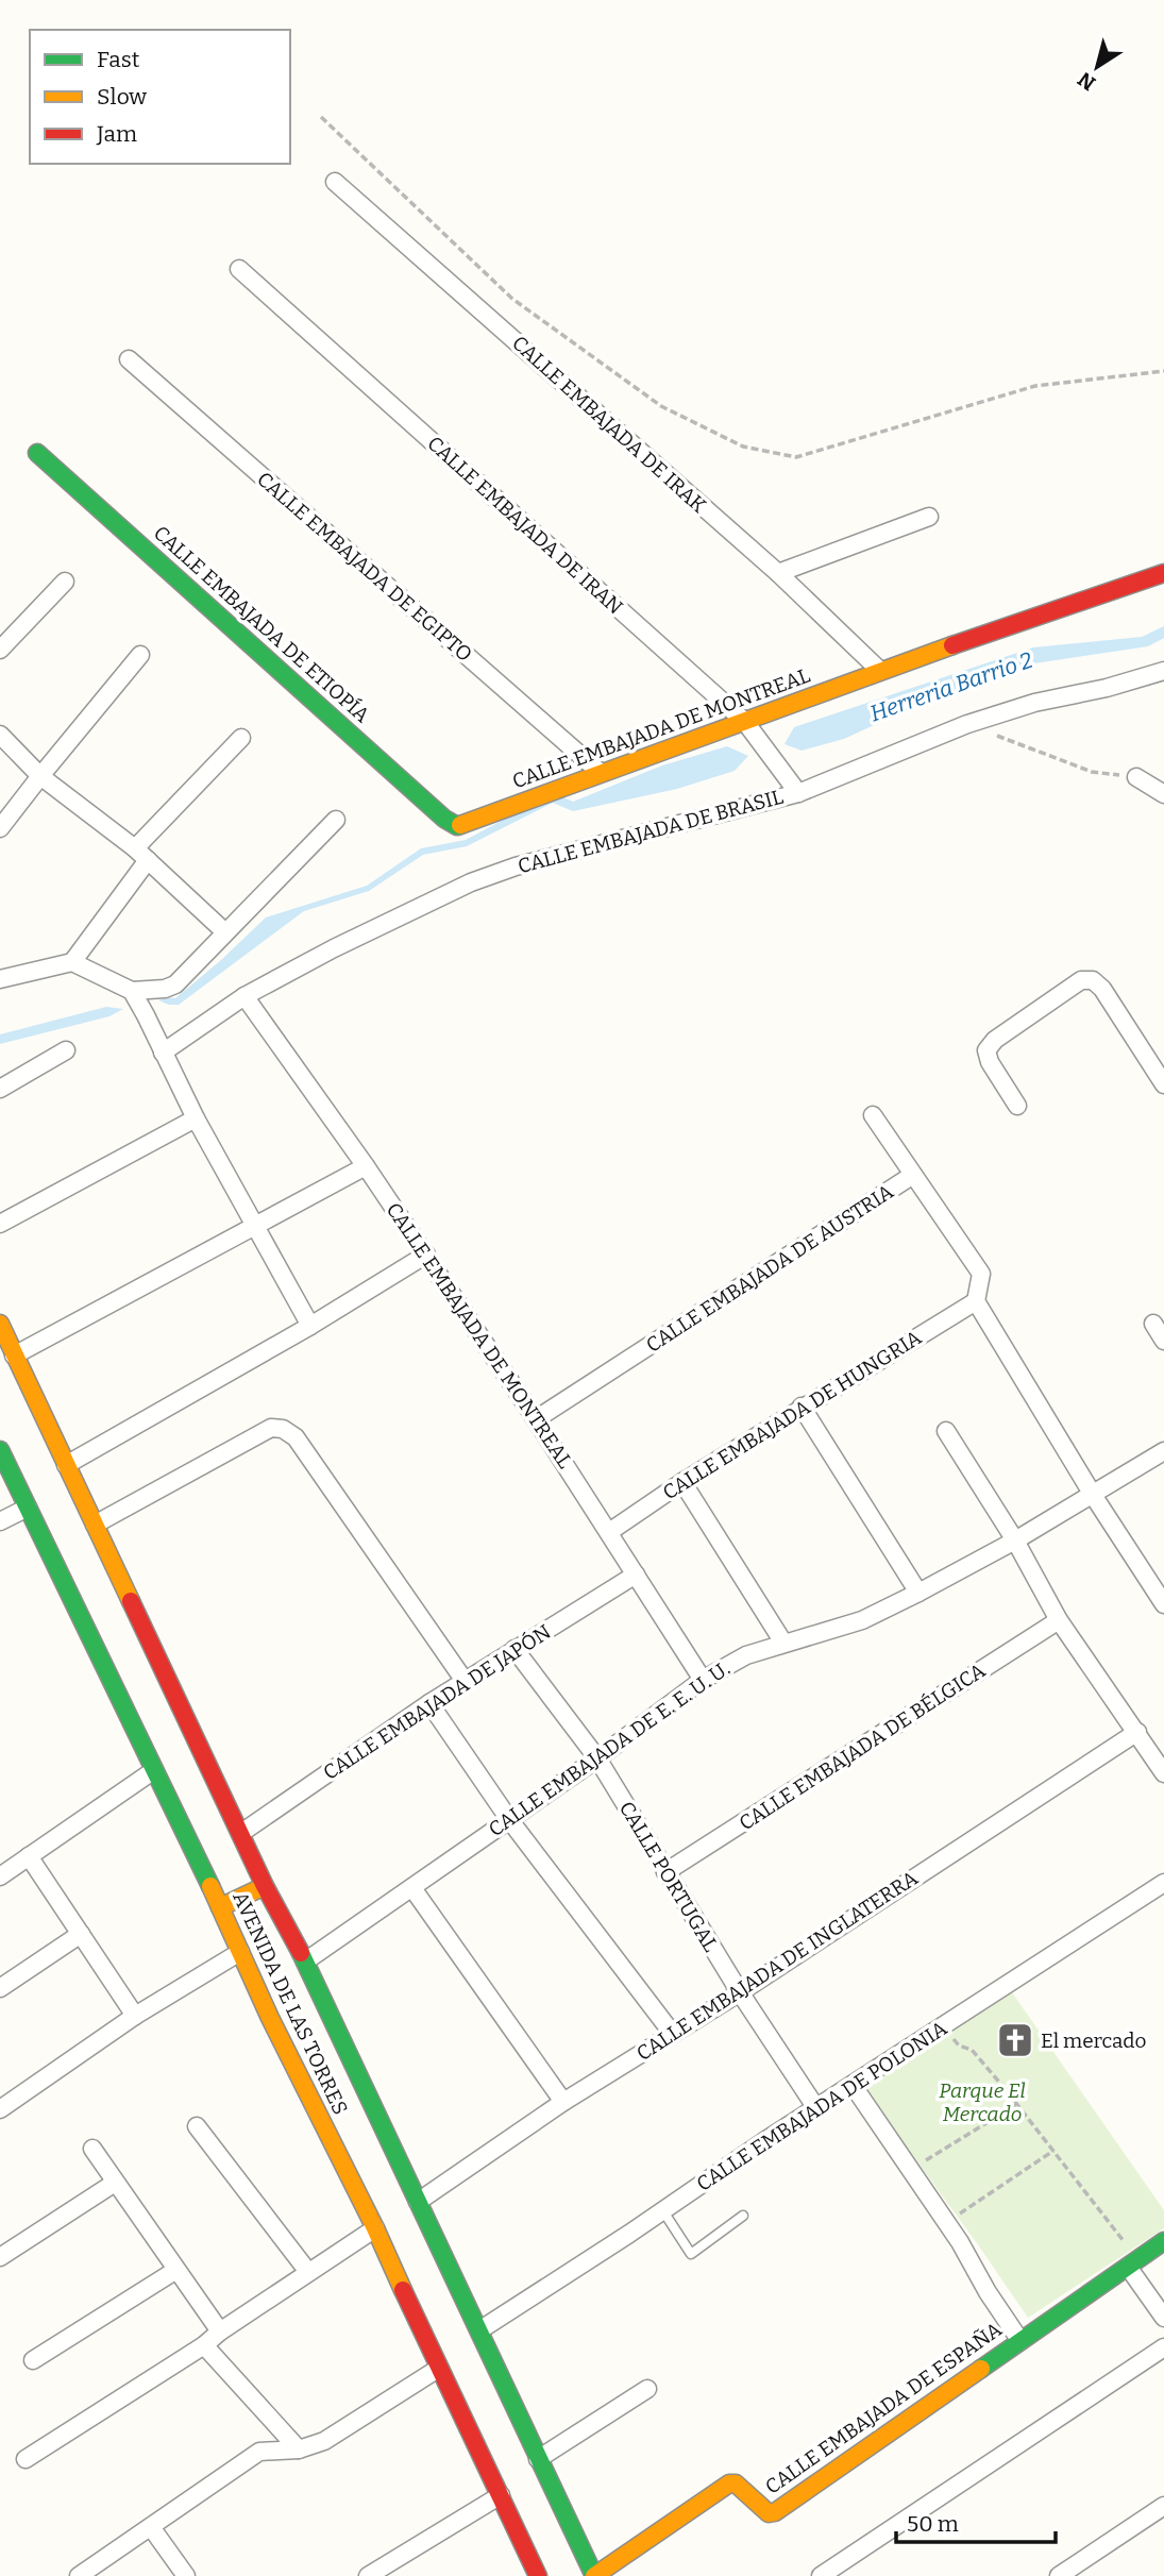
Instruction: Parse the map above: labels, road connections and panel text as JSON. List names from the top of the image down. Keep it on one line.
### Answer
{"streets":{"main road":["CALLE EMBAJADA DE ETIOPÍA","CALLE EMBAJADA DE MONTREAL","AVENIDA DE LAS TORRES","CALLE EMBAJADA DE ESPAÑA"],"street":["CALLE EMBAJADA DE IRAK","CALLE EMBAJADA DE IRAN","CALLE EMBAJADA DE EGIPTO","CALLE EMBAJADA DE BRASIL","CALLE EMBAJADA DE AUSTRIA","CALLE EMBAJADA DE HUNGRIA","CALLE EMBAJADA DE JAPÓN","CALLE EMBAJADA DE BÉLGICA","CALLE EMBAJADA DE E. E. U. U.","CALLE PORTUGAL","CALLE EMBAJADA DE INGLATERRA","CALLE EMBAJADA DE POLONIA"]},"crossings":[["CALLE EMBAJADA DE IRAK","CALLE EMBAJADA DE MONTREAL"],["CALLE EMBAJADA DE IRAN","CALLE EMBAJADA DE MONTREAL"],["CALLE EMBAJADA DE IRAN","CALLE EMBAJADA DE BRASIL"],["CALLE EMBAJADA DE EGIPTO","CALLE EMBAJADA DE MONTREAL"],["CALLE EMBAJADA DE ETIOPÍA","CALLE EMBAJADA DE MONTREAL"],["CALLE EMBAJADA DE MONTREAL","CALLE EMBAJADA DE BRASIL"],["CALLE EMBAJADA DE MONTREAL","CALLE EMBAJADA DE AUSTRIA"],["CALLE EMBAJADA DE MONTREAL","CALLE EMBAJADA DE HUNGRIA"],["CALLE EMBAJADA DE MONTREAL","CALLE EMBAJADA DE JAPÓN"],["CALLE EMBAJADA DE MONTREAL","CALLE EMBAJADA DE E. E. U. U."],["CALLE EMBAJADA DE AUSTRIA","CALLE EMBAJADA DE HUNGRIA"],["CALLE EMBAJADA DE JAPÓN","CALLE PORTUGAL"],["CALLE EMBAJADA DE BÉLGICA","CALLE PORTUGAL"],["CALLE EMBAJADA DE E. E. U. U.","CALLE PORTUGAL"],["CALLE PORTUGAL","CALLE EMBAJADA DE INGLATERRA"],["CALLE PORTUGAL","CALLE EMBAJADA DE POLONIA"]],"water":["Herreria Barrio 2"],"parks":["Parque El Mercado"],"places":{"church":["El mercado"]},"legend":["Fast","Slow","Jam"],"scale_bar":"50 m","north":"bottom left"}
